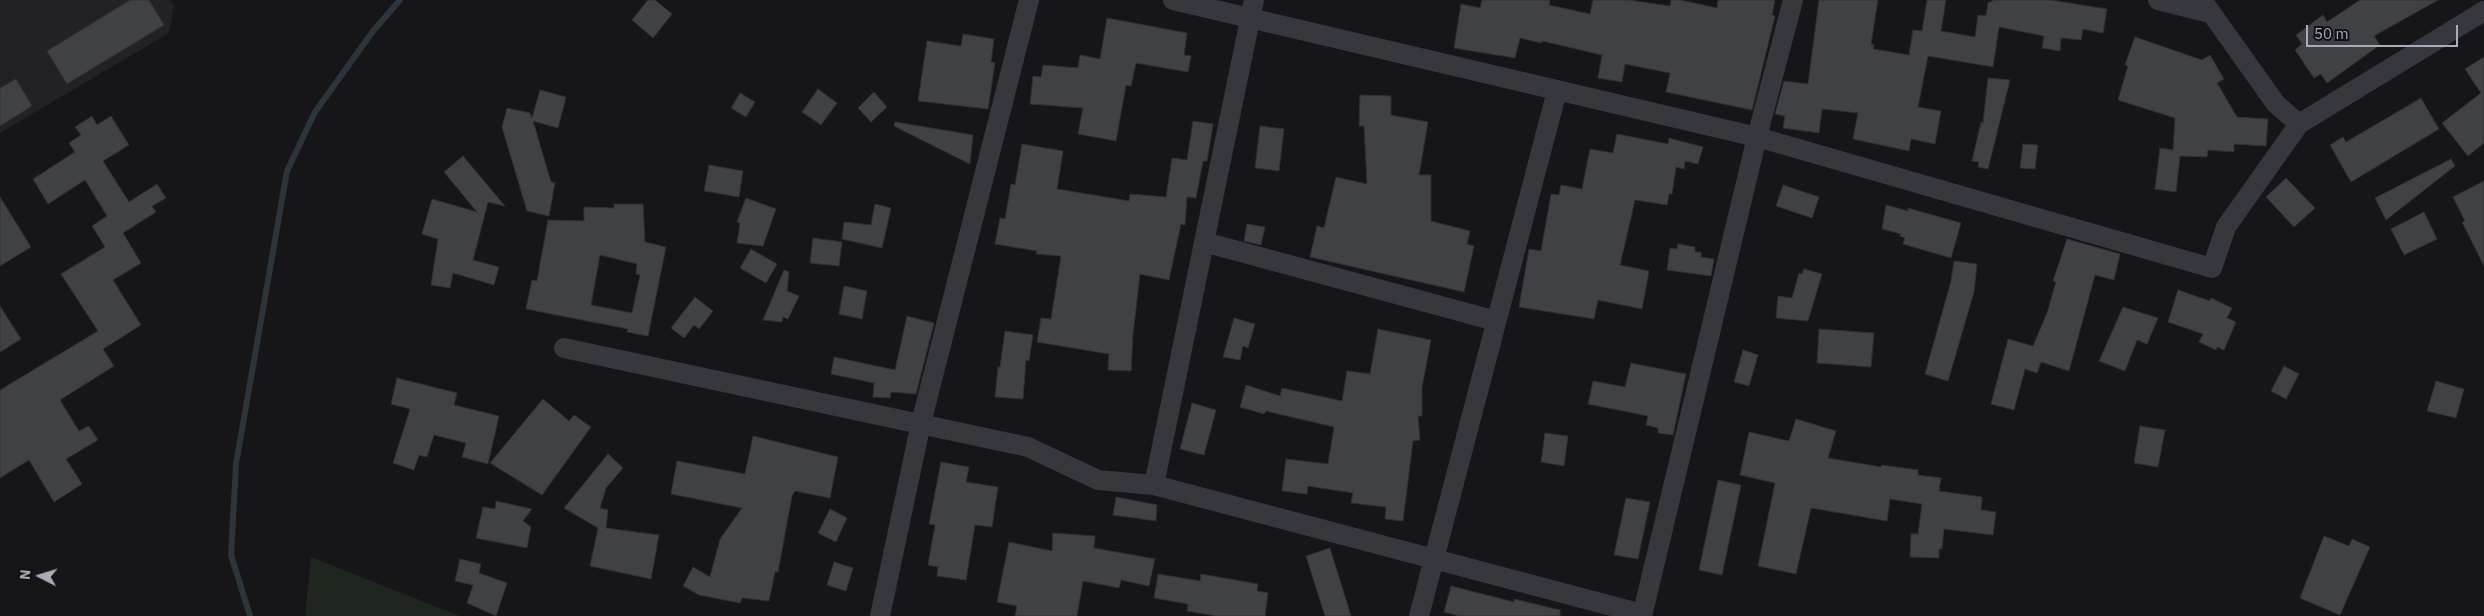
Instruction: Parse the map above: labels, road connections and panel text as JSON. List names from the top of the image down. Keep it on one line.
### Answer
{"scale_bar":"50 m","north":"left"}
